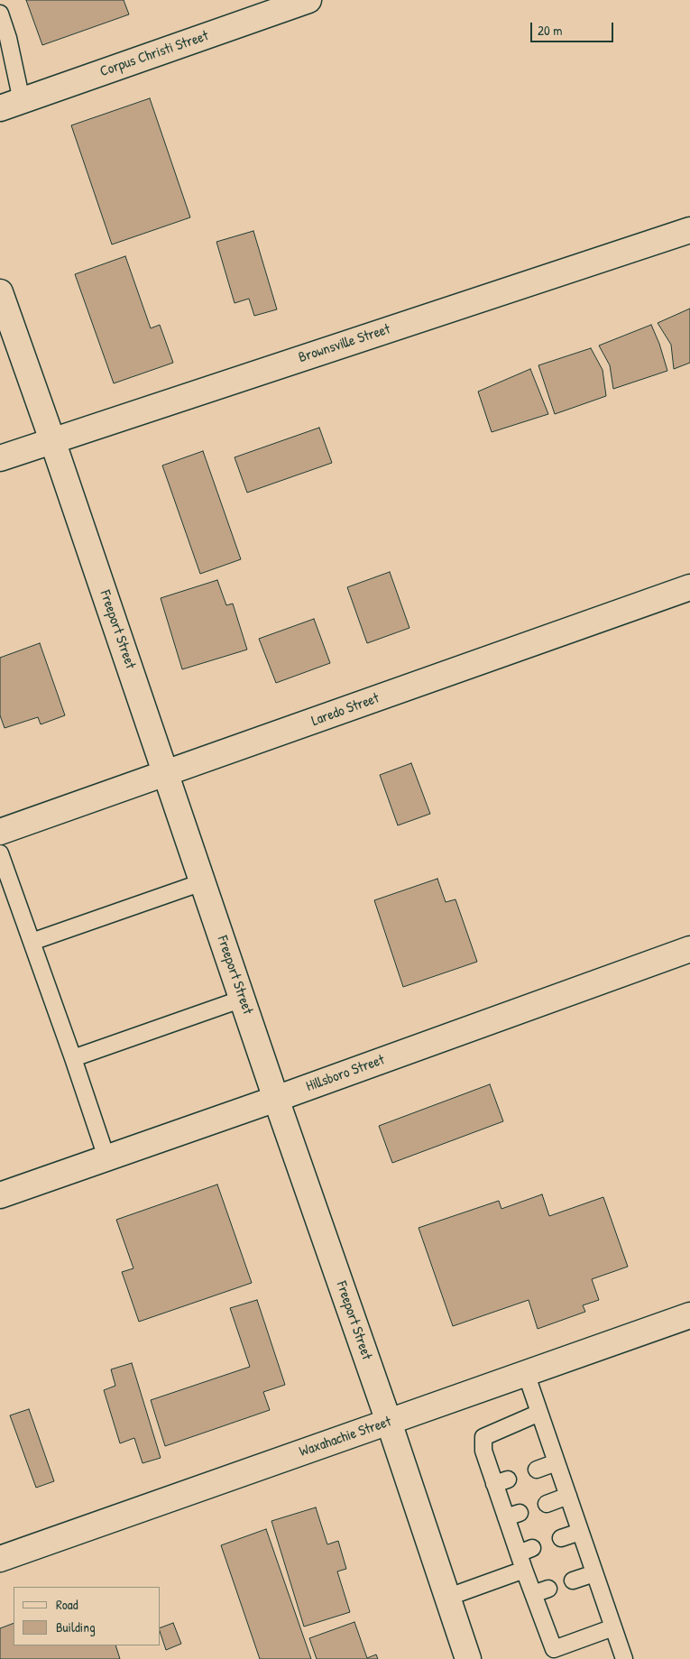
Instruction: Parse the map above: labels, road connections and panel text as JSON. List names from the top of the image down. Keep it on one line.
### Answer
{"streets":{"street":["Corpus Christi Street","Brownsville Street","Freeport Street","Laredo Street","Hillsboro Street","Waxahachie Street"]},"crossings":[["Brownsville Street","Freeport Street"],["Freeport Street","Laredo Street"],["Freeport Street","Hillsboro Street"],["Freeport Street","Waxahachie Street"]],"legend":["Road","Building"],"scale_bar":"20 m"}
